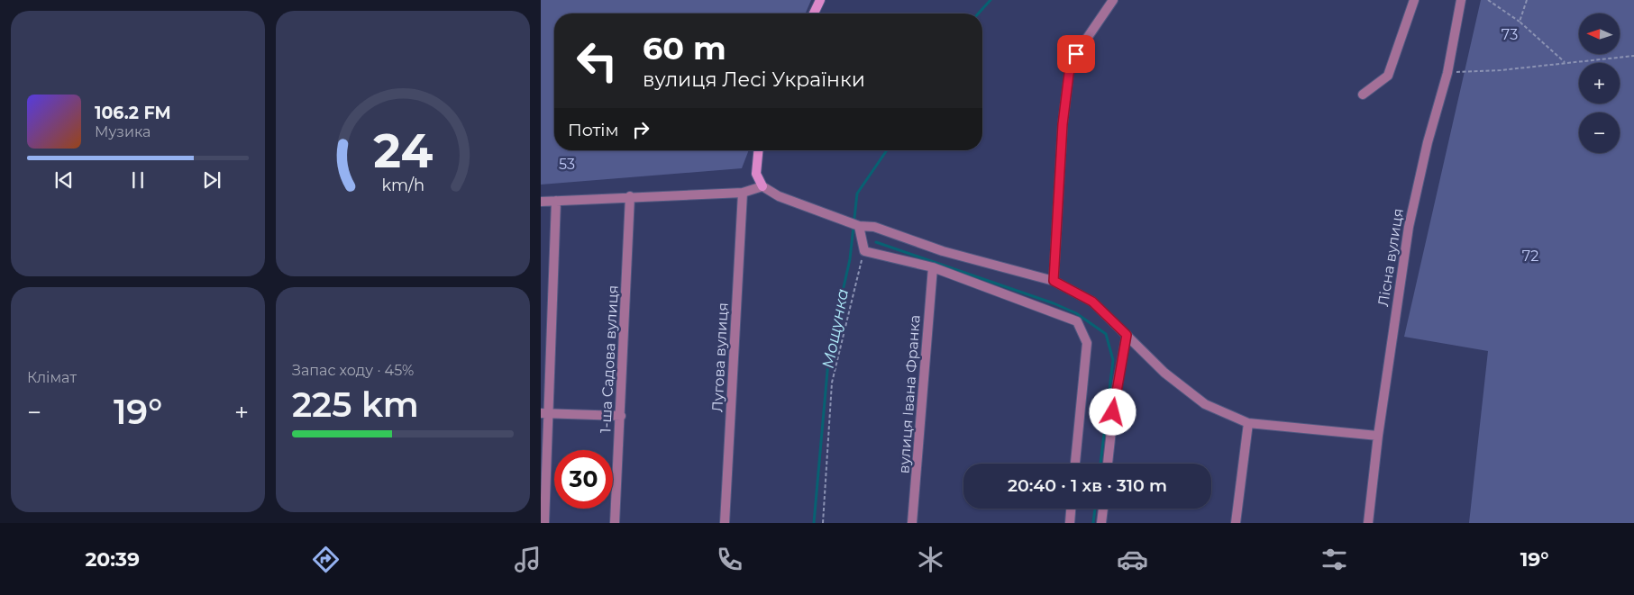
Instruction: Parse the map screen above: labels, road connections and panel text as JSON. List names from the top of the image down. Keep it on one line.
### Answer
{"streets":{"street":["Лісна вулиця","Лугова вулиця","1-ша Садова вулиця","вулиця Івана Франка"]},"water":["Мощунка"],"parks":["73","53","72"],"north":"left","page":{"map_buttons":["+","−"],"turn":["60 m","вулиця Лесі Українки"],"song":["106.2 FM","Музика"],"then":"Потім","tile":["Клімат",["Запас ходу · 45%","225 km"]],"heat":["−","19°","+"],"limit":"30","trip":"20:40 · 1 хв · 310 m","tabs":["20:39","19°"],"gauge":["24","km/h"]}}
